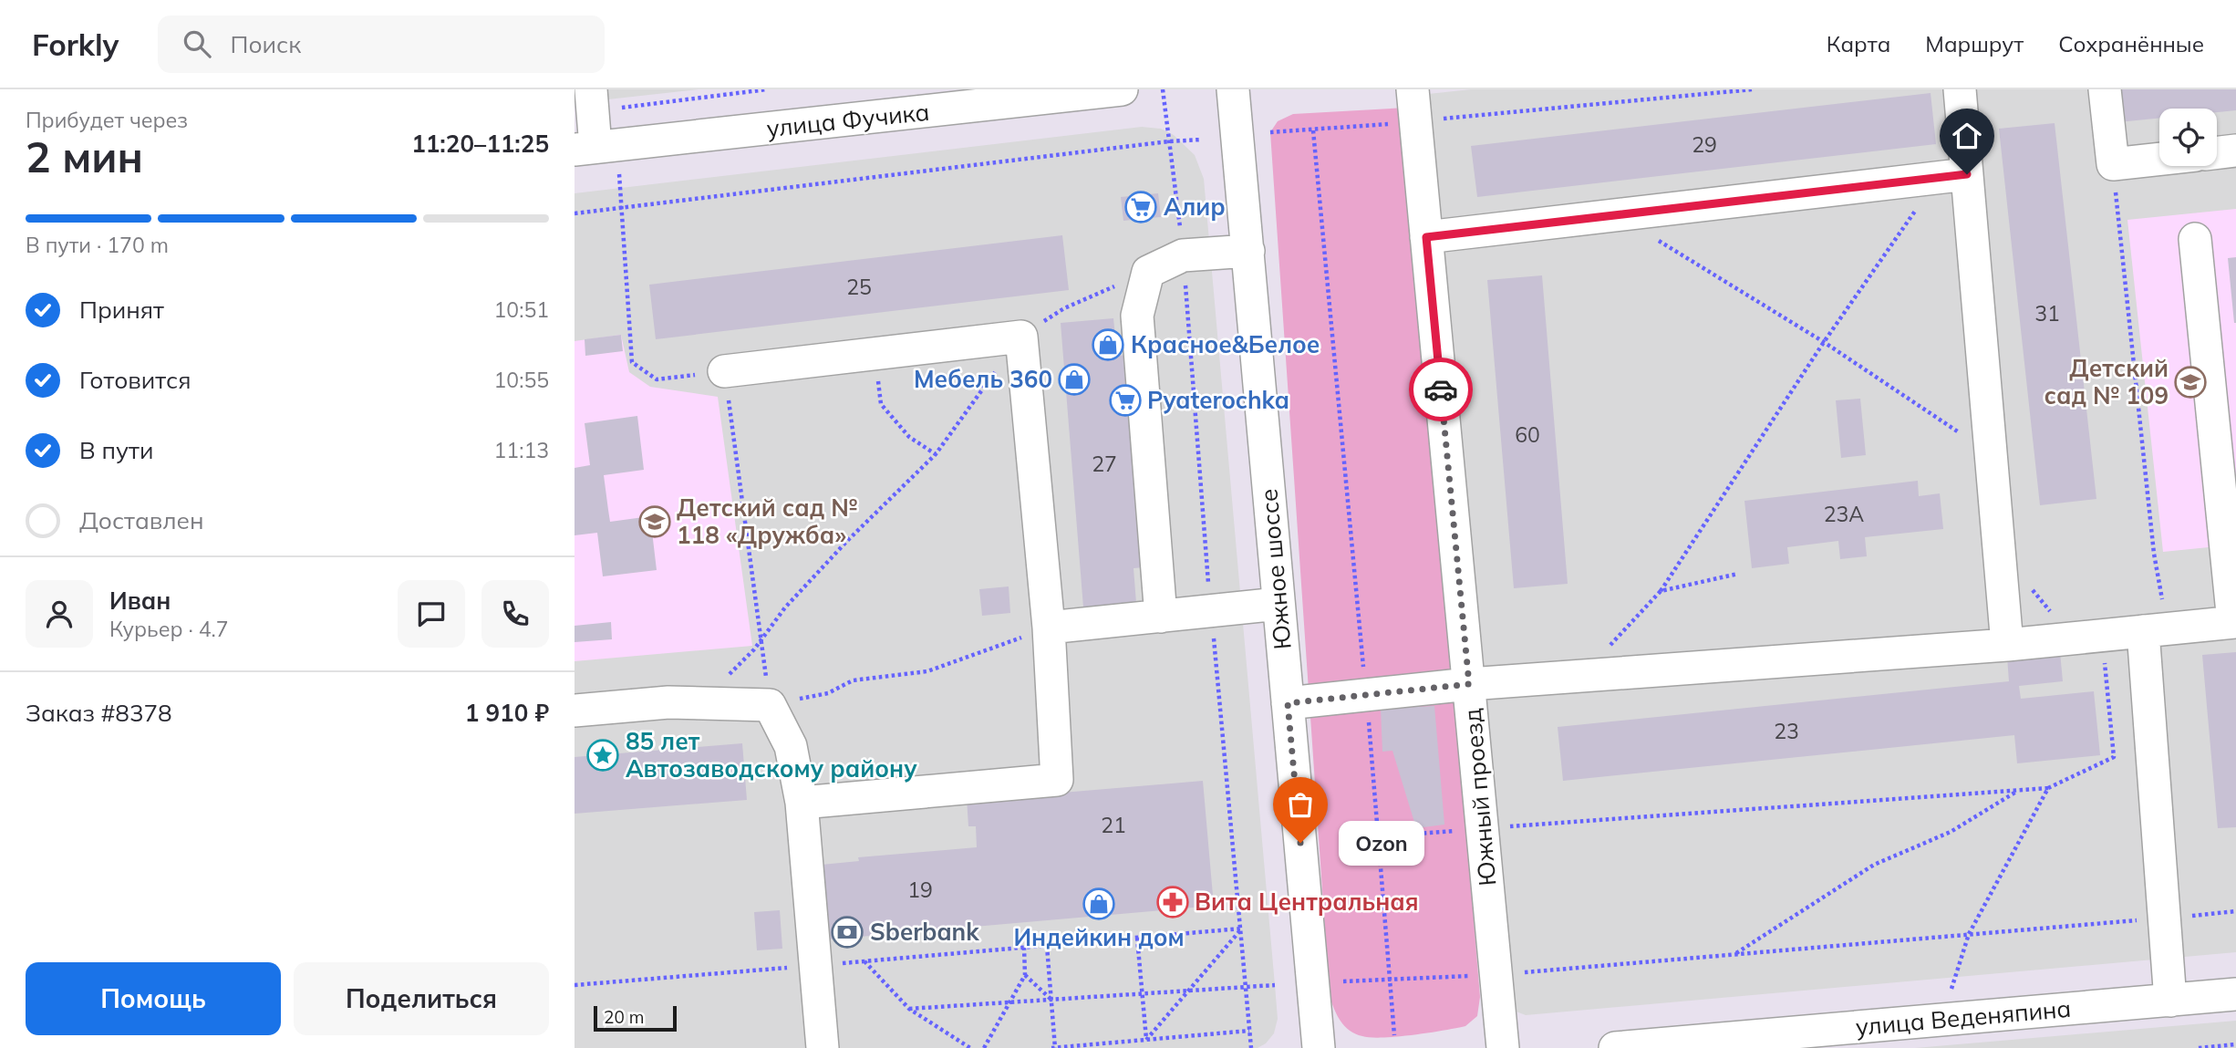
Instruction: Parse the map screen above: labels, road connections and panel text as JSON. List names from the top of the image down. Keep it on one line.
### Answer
{"streets":{"street":["улица Фучика","Южное шоссе","Южный проезд","улица Веденяпина"]},"places":{"supermarket":["Алир","Pyaterochka"],"shop":["Красное&Белое","Мебель 360","Индейкин дом"],"school or university":["Детский сад № 109","Детский сад № 118 «Дружба»"],"place":["85 лет Автозаводскому району"],"other":["Ozon"],"pharmacy":["Вита Центральная"],"bank":["Sberbank"]},"house_numbers":["29","25","31","60","27","23А","23","21","19"],"scale_bar":"20 m","page":{"header":"Forkly","search":"Поиск","nav":["Карта","Маршрут","Сохранённые"],"heading":["2 мин","Прибудет через","11:20–11:25"],"panel":["Иван","Курьер · 4.7","Заказ #8378","1 910 ₽"],"bar":"В пути · 170 m","list":[["Принят","10:51"],["Готовится","10:55"],["В пути","11:13"],"Доставлен"],"bubble":"Ozon","buttons":["Помощь","Поделиться"],"scale":"20 m"}}
